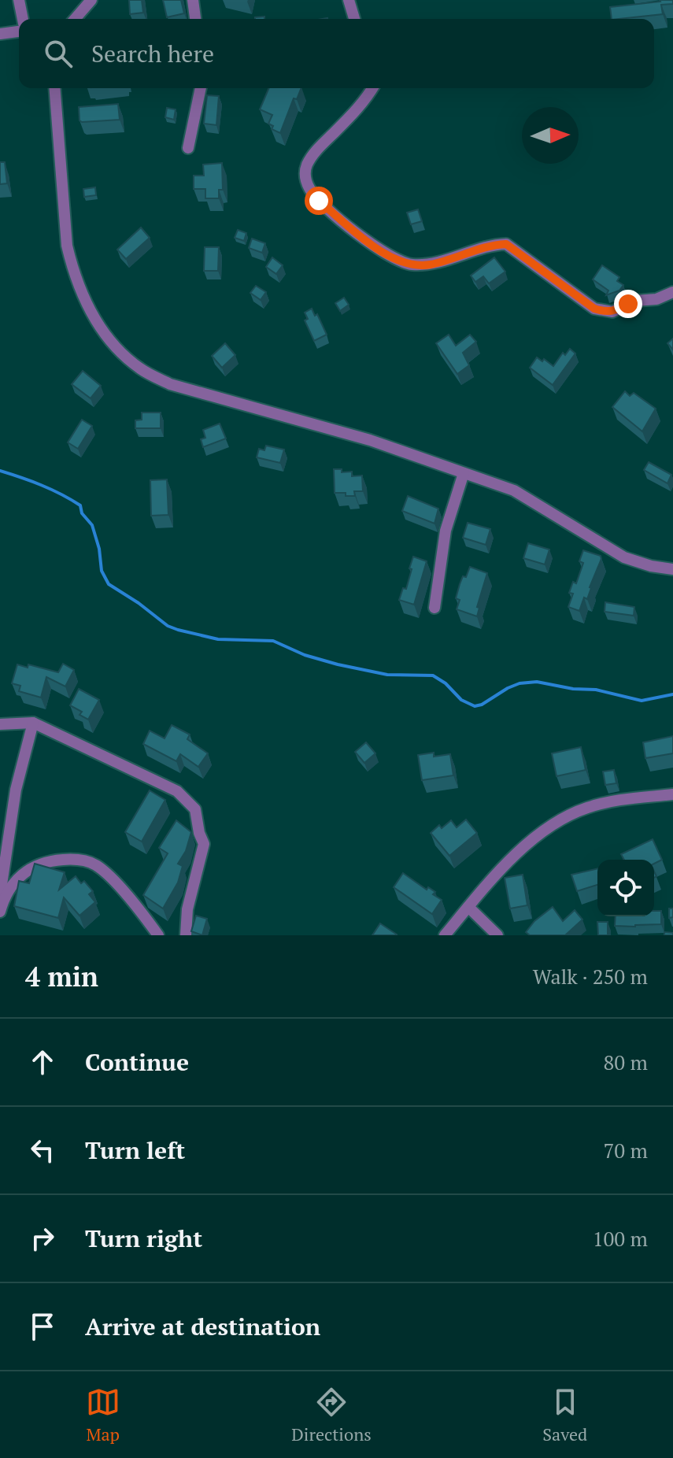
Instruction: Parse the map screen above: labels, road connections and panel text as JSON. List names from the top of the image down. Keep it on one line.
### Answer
{"north":"right","page":{"search":"Search here","heading":["4 min","Walk · 250 m"],"list":[["Continue","80 m"],["Turn left","70 m"],["Turn right","100 m"],"Arrive at destination"],"nav":["Map","Directions","Saved"]}}
